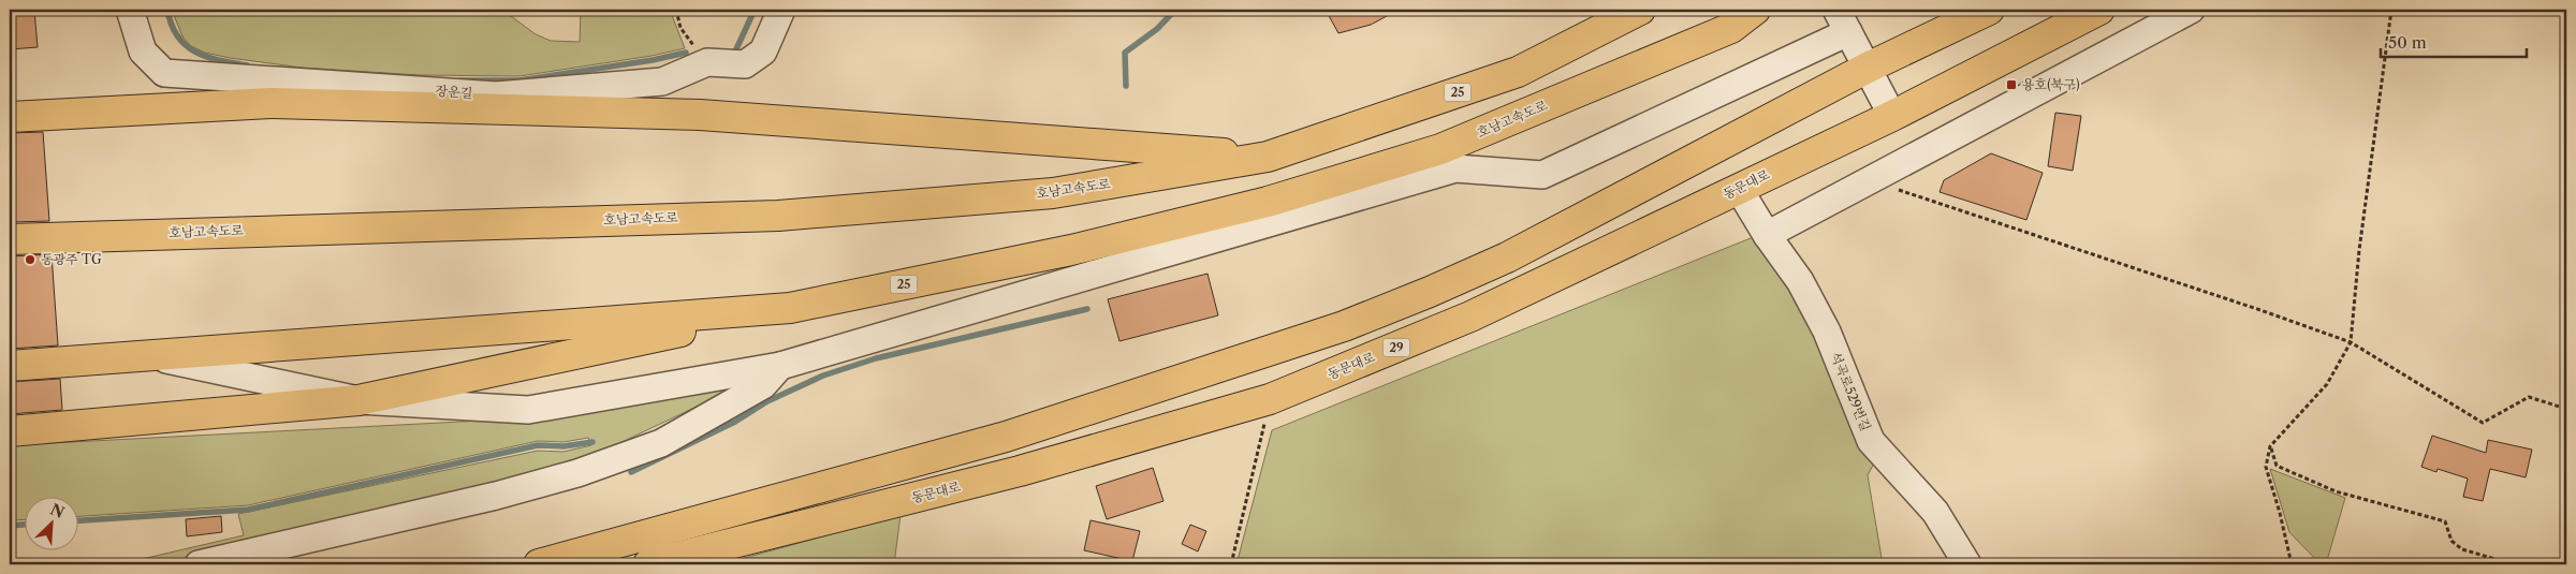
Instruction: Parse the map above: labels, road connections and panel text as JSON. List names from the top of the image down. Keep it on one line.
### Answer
{"streets":{"main road":["25","호남고속도로","동문대로","29"],"street":["장운길","석곡로529번길"]},"crossings":[["동문대로","석곡로529번길"]],"places":{"transit":["용호(북구)"],"other":["동광주 TG"]},"scale_bar":"50 m","north":"top right"}
